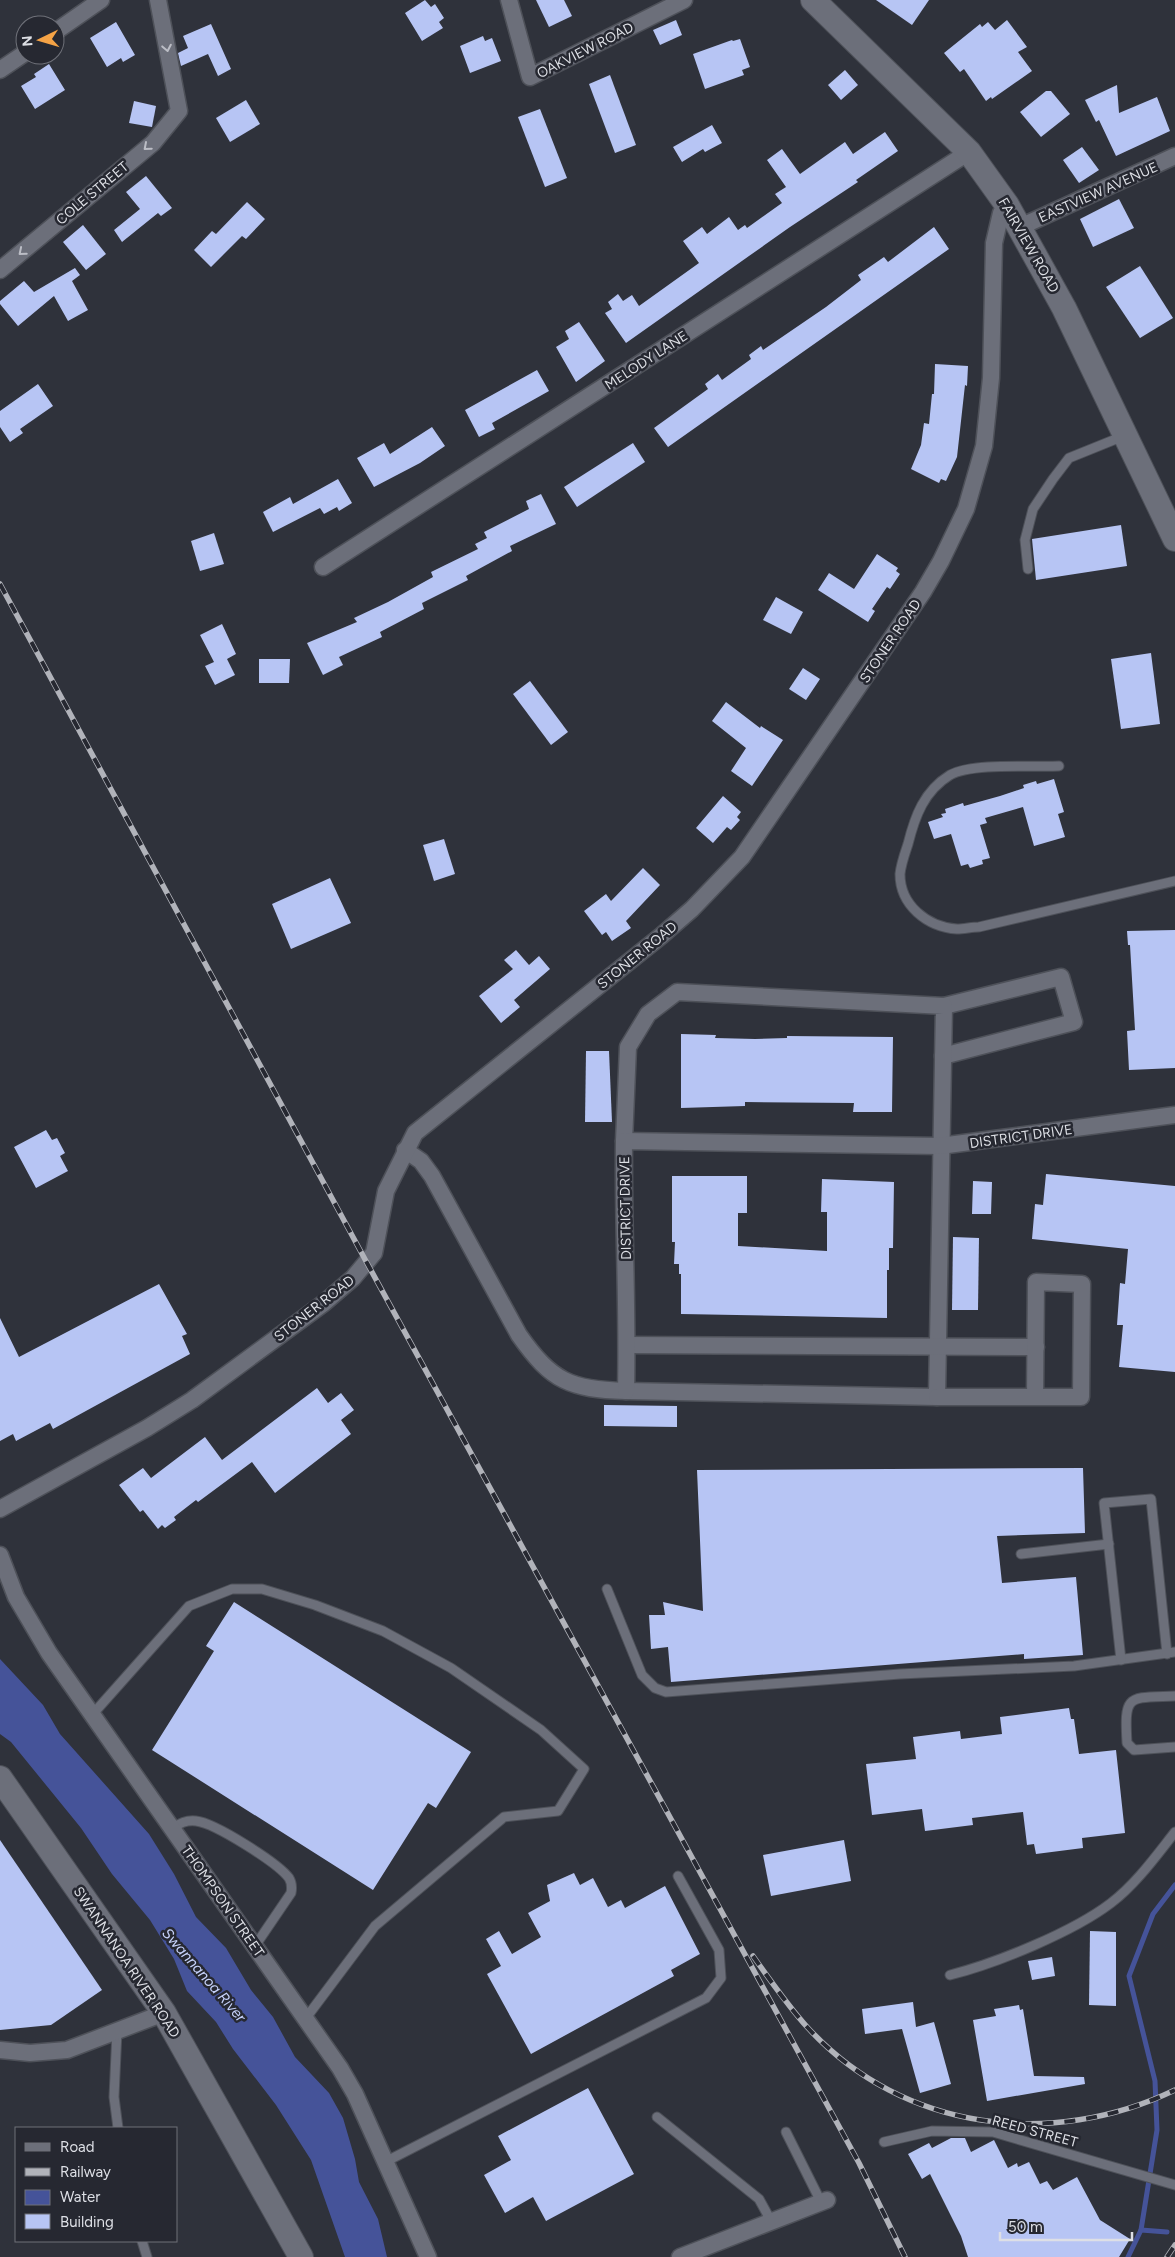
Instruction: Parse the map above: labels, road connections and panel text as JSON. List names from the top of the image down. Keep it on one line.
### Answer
{"streets":{"main road":["FAIRVIEW ROAD","SWANNANOA RIVER ROAD"],"street":["OAKVIEW ROAD","EASTVIEW AVENUE","COLE STREET","MELODY LANE","STONER ROAD","DISTRICT DRIVE","THOMPSON STREET"],"lane":["REED STREET"]},"crossings":[["EASTVIEW AVENUE","FAIRVIEW ROAD"],["FAIRVIEW ROAD","MELODY LANE"],["FAIRVIEW ROAD","STONER ROAD"]],"one_way":["COLE STREET"],"water":["Swannanoa River"],"legend":["Road","Railway","Water","Building"],"scale_bar":"50 m","north":"left"}
